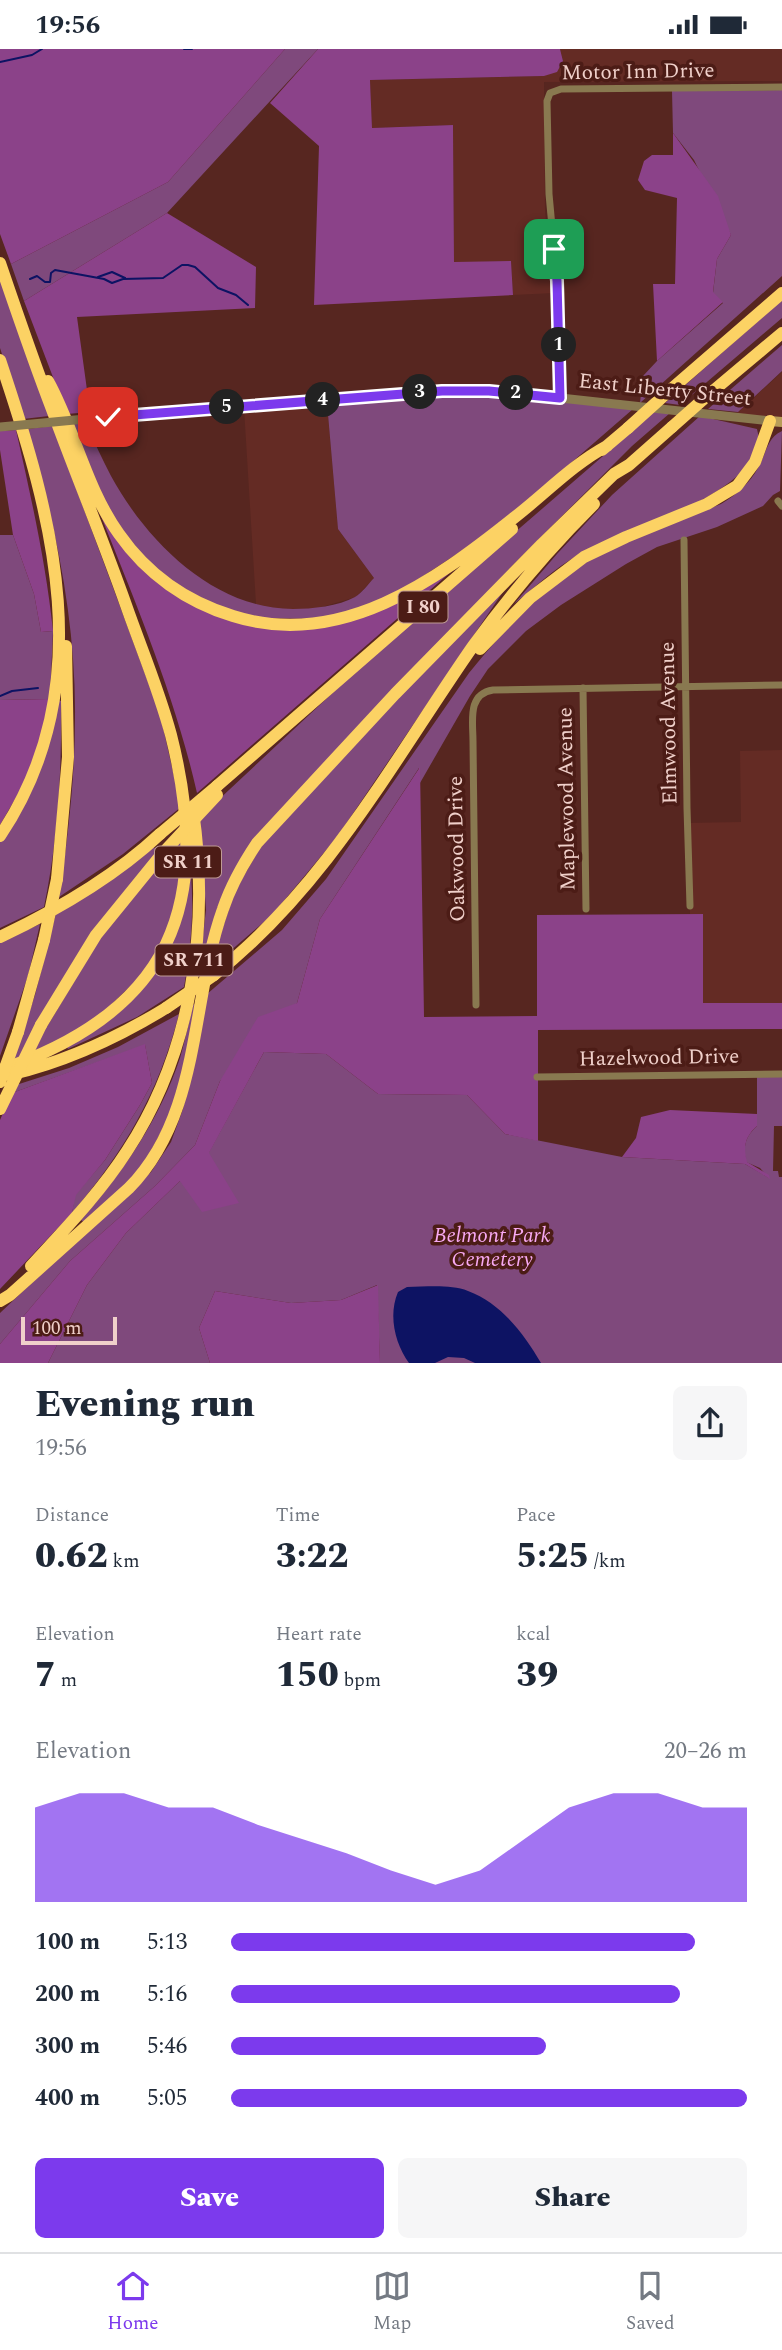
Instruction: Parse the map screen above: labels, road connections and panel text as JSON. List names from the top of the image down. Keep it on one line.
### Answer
{"streets":{"highway":["I 80","SR 11","SR 711"],"street":["Motor Inn Drive","East Liberty Street","Elmwood Avenue","Maplewood Avenue","Oakwood Drive","Hazelwood Drive"]},"crossings":[["Motor Inn Drive","East Liberty Street"],["Maplewood Avenue","Oakwood Drive"],["SR 11","SR 711"]],"parks":["Belmont Park Cemetery"],"scale_bar":"100 m","page":{"status":"19:56","pins":["1","3","2","4","5"],"scale":"100 m","heading":["Evening run","19:56"],"stats":[["Distance","0.62 km"],["Time","3:22"],["Pace","5:25 /km"],["Elevation","7 m"],["Heart rate","150 bpm"],["kcal","39"]],"chart":["Elevation","20–26 m"],"list":[{"name":"100 m","note":"5:13"},{"name":"200 m","note":"5:16"},{"name":"300 m","note":"5:46"},{"name":"400 m","note":"5:05"}],"buttons":["Save","Share"],"tabs":["Home","Map","Saved"]}}
